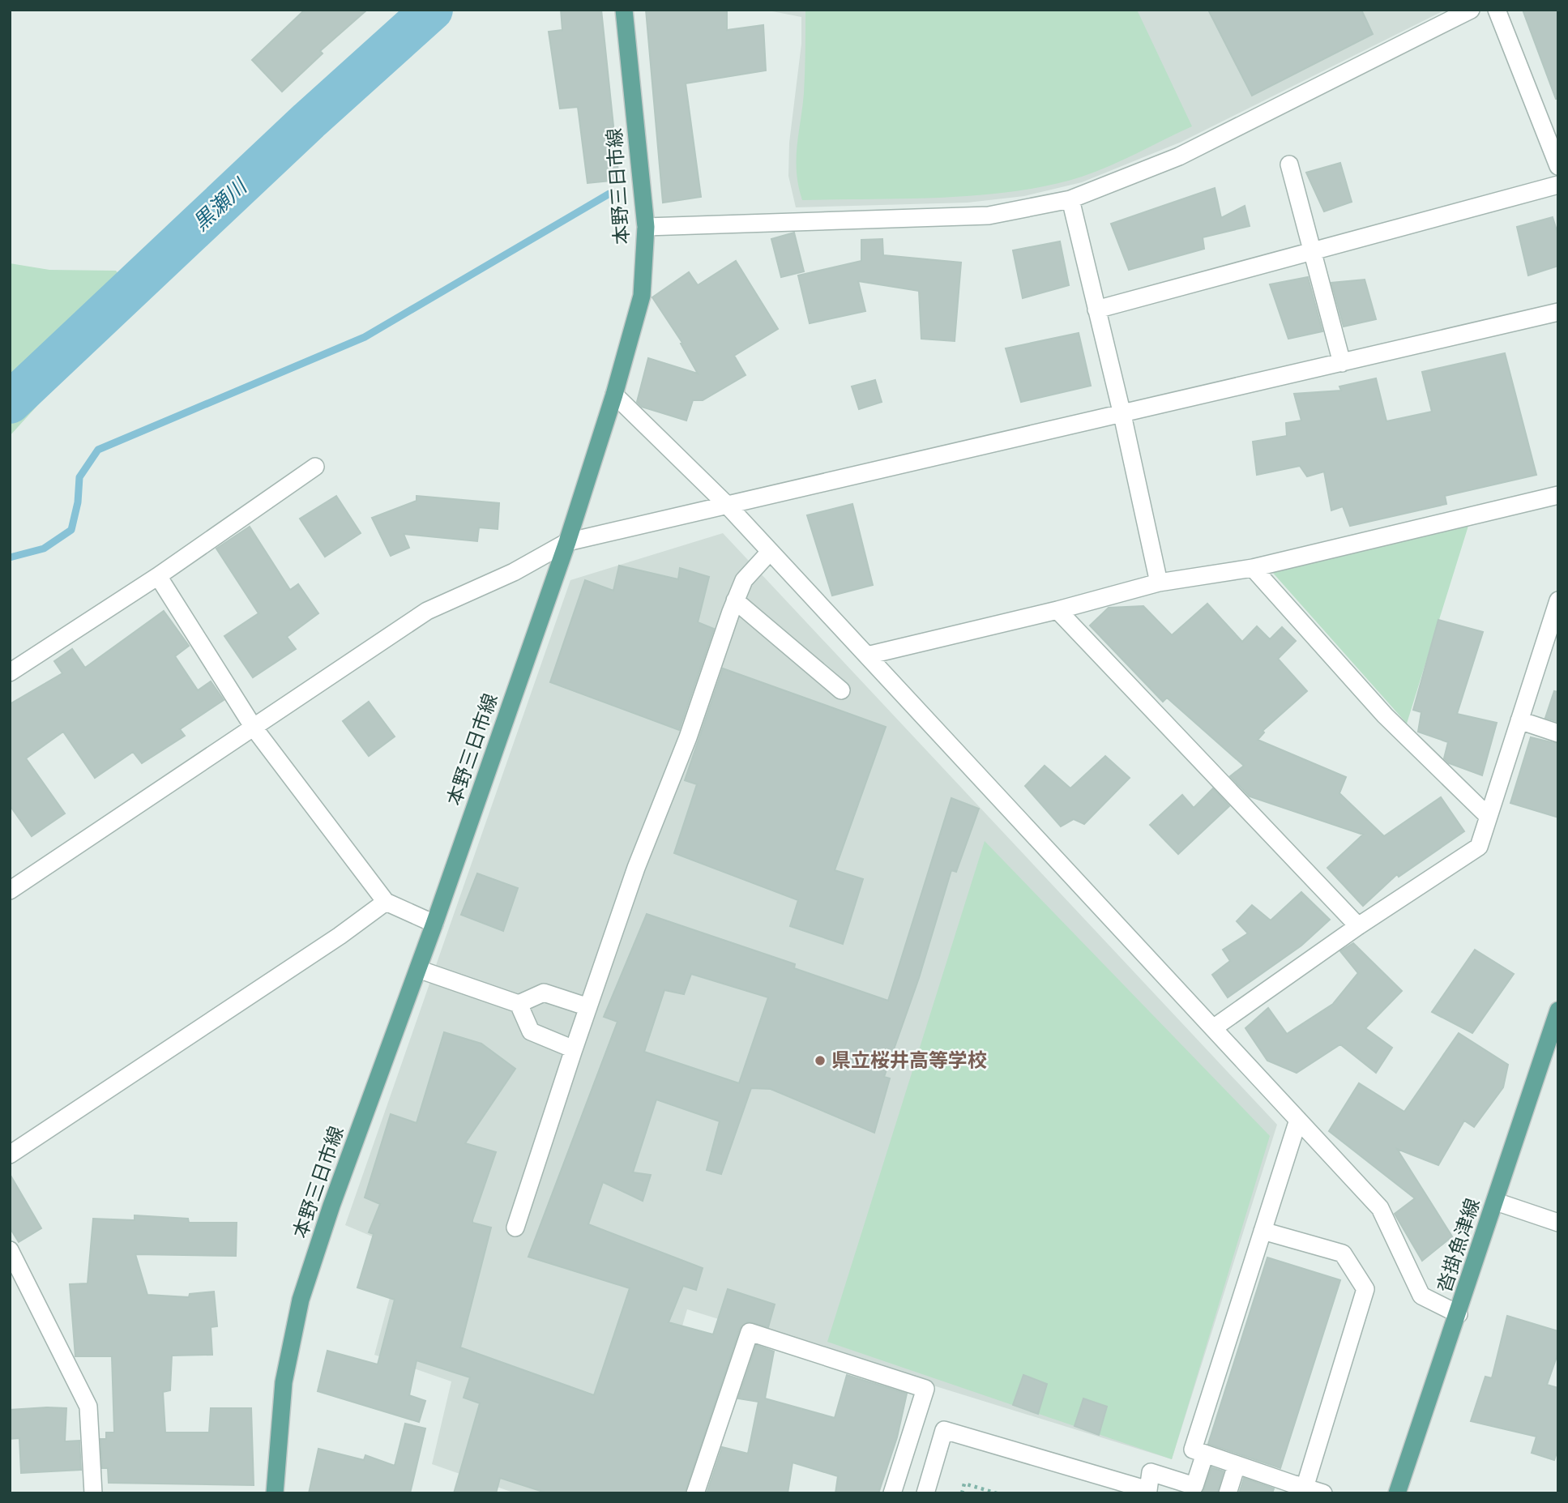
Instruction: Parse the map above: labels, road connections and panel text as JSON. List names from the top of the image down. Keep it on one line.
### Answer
{"streets":{"main road":["本野三日市線","沓掛魚津線"]},"water":["黒瀬川"],"places":["県立桜井高等学校"]}
